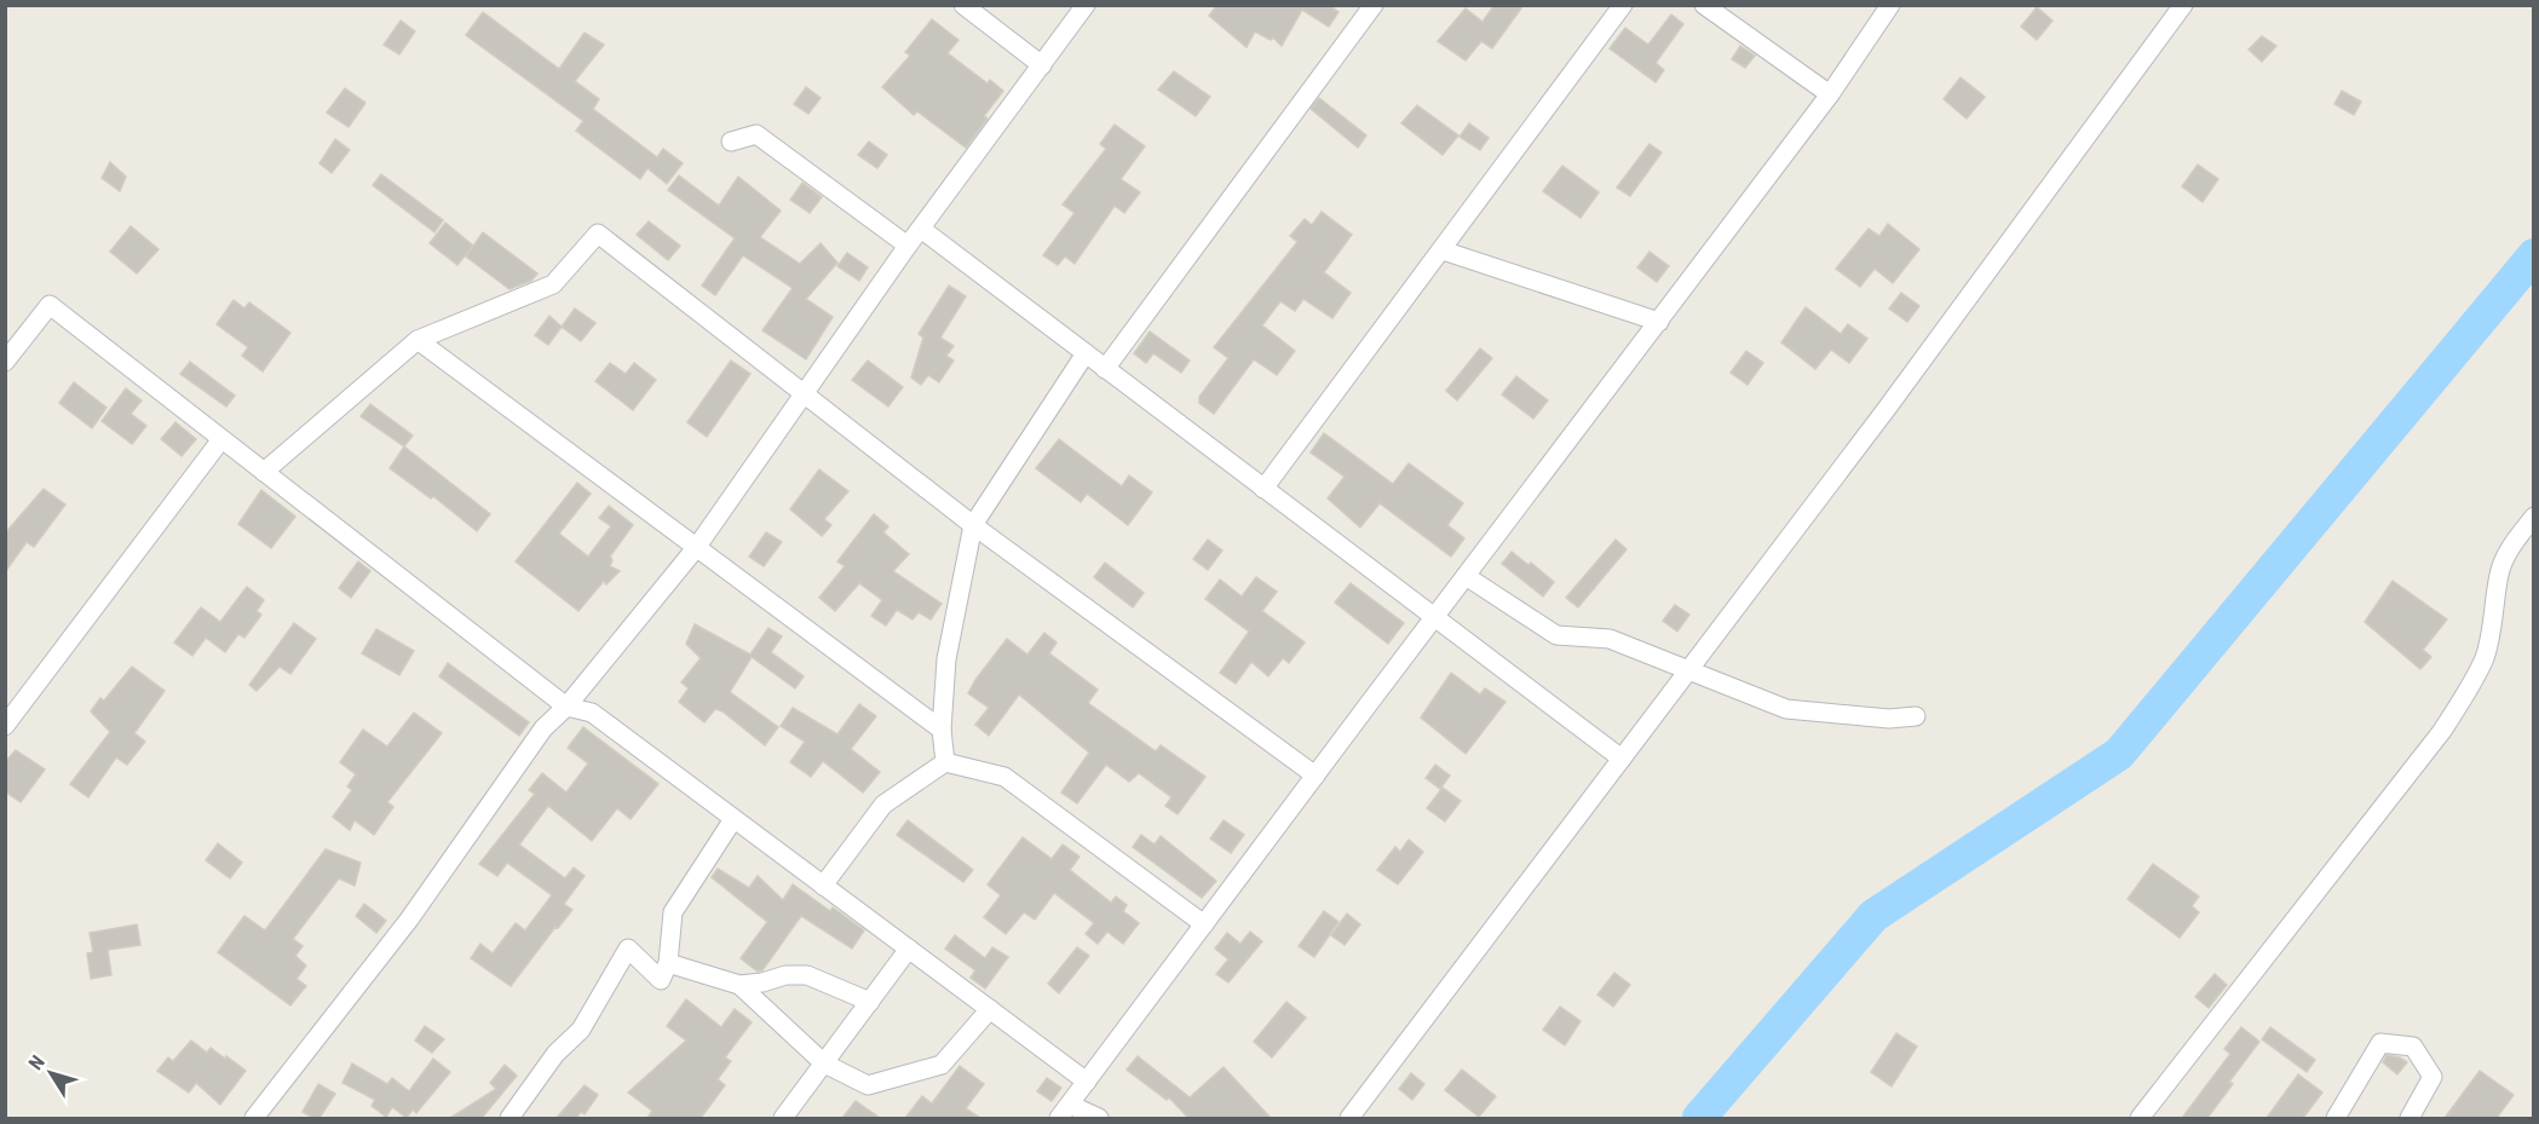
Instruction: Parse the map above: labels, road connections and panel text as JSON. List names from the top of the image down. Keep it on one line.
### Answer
{"north":"top left"}
